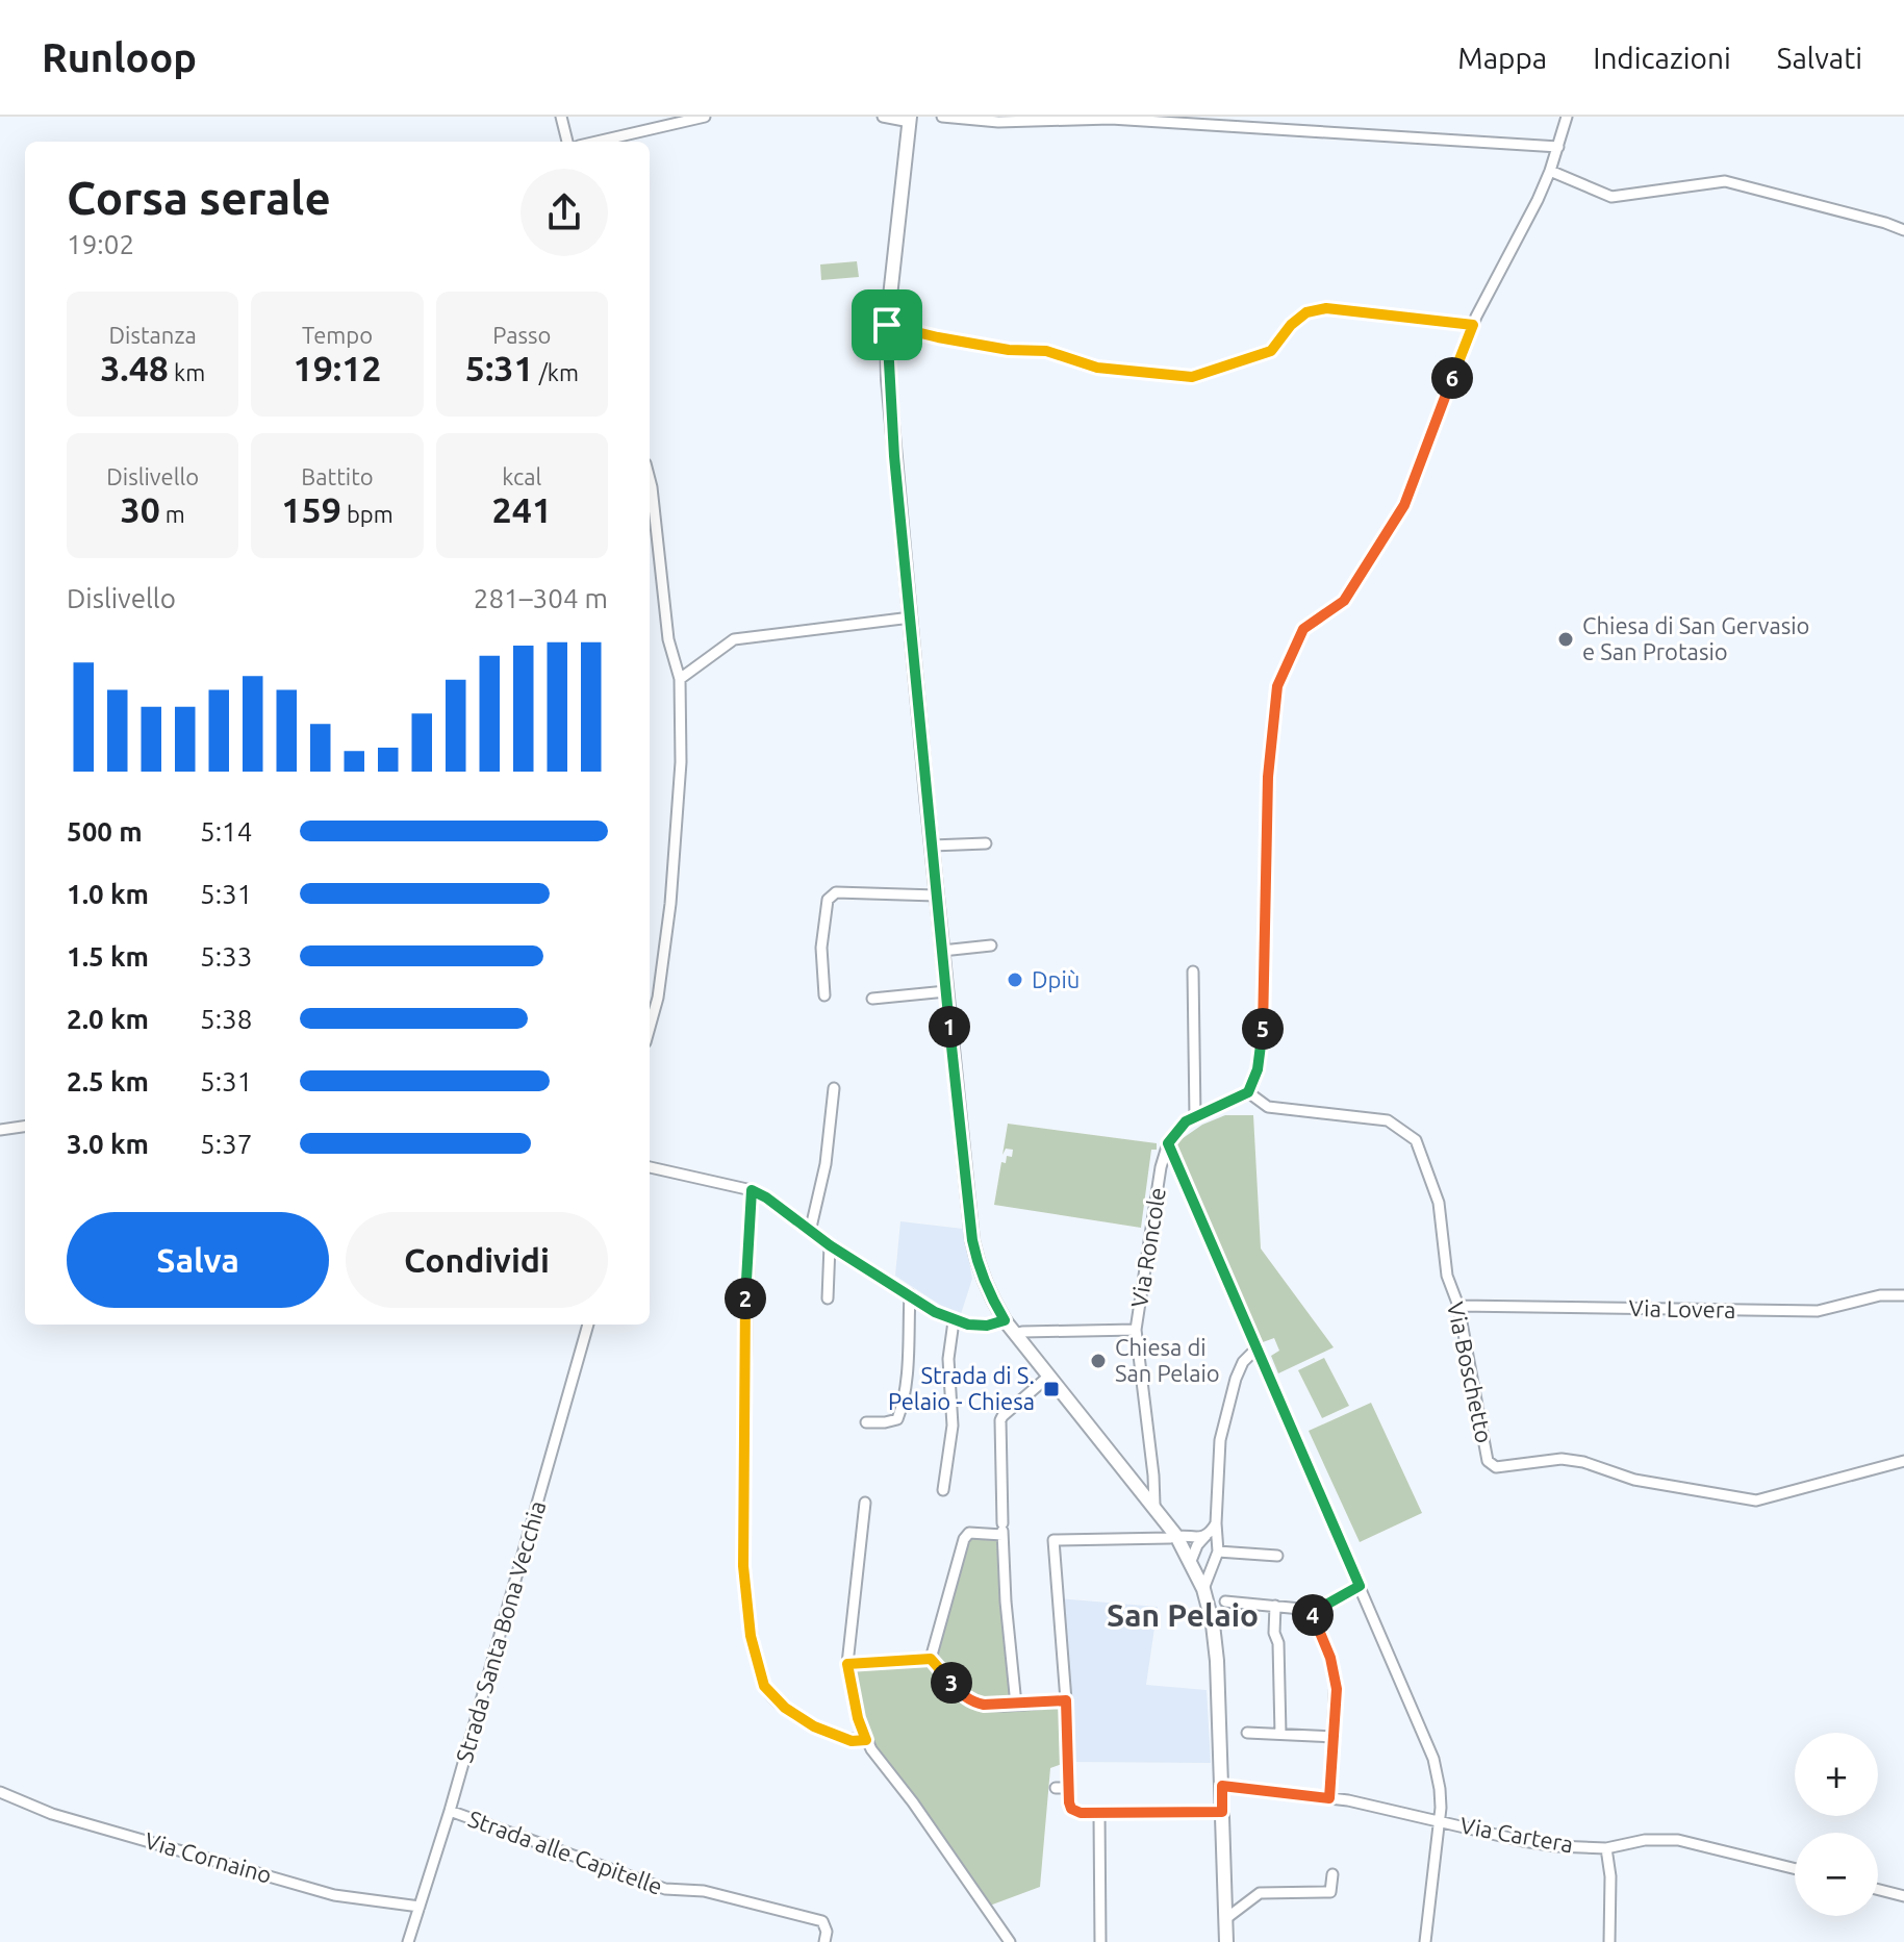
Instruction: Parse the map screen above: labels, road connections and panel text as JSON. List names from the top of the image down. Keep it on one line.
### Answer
{"streets":{"street":["Via Roncole","Via Lovera","Via Boschetto","Strada Santa Bona Vecchia","Via Cartera","Strada alle Capitelle","Via Cornaino"]},"crossings":[["Via Lovera","Via Boschetto"],["Strada Santa Bona Vecchia","Strada alle Capitelle"],["Strada Santa Bona Vecchia","Via Cornaino"]],"districts":["San Pelaio"],"places":{"other":["Chiesa di San Gervasio e San Protasio","Dpiù","Chiesa di San Pelaio"],"transit":["Strada di S. Pelaio - Chiesa"]},"page":{"header":"Runloop","nav":["Mappa","Indicazioni","Salvati"],"heading":["Corsa serale","19:02"],"stats":[["Distanza","3.48 km"],["Tempo","19:12"],["Passo","5:31 /km"],["Dislivello","30 m"],["Battito","159 bpm"],["kcal","241"]],"pins":["6","1","5","2","4","3"],"chart":["Dislivello","281–304 m"],"list":[{"name":"500 m","note":"5:14"},{"name":"1.0 km","note":"5:31"},{"name":"1.5 km","note":"5:33"},{"name":"2.0 km","note":"5:38"},{"name":"2.5 km","note":"5:31"},{"name":"3.0 km","note":"5:37"}],"buttons":["Salva","Condividi"],"map_buttons":["+","−"]}}
